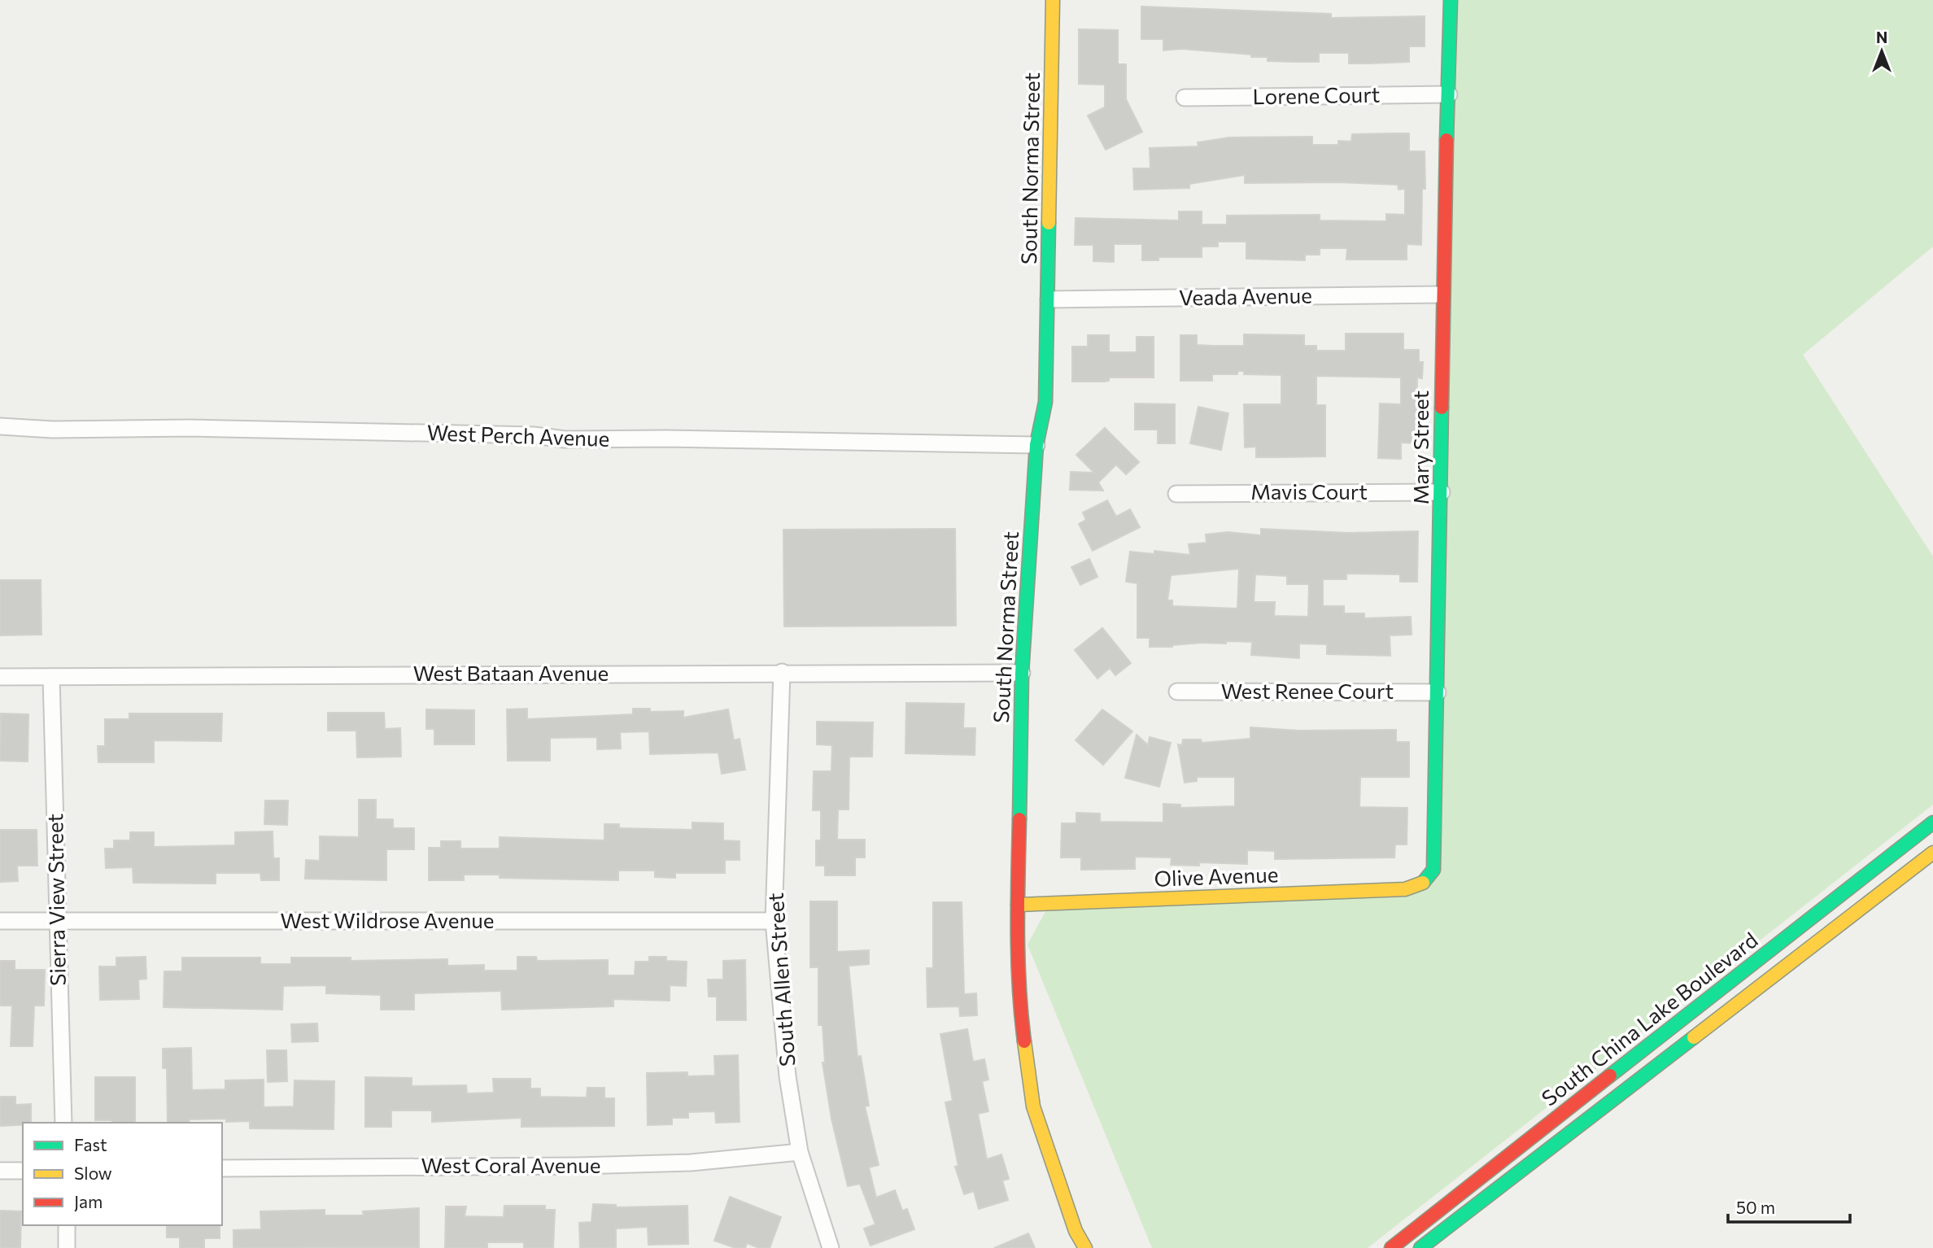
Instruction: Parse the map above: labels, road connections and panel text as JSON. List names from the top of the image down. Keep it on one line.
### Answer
{"streets":{"street":["Lorene Court","South Norma Street","Veada Avenue","West Perch Avenue","Mary Street","Mavis Court","West Bataan Avenue","West Renee Court","Olive Avenue","Sierra View Street","West Wildrose Avenue","South Allen Street","South China Lake Boulevard","West Coral Avenue"]},"crossings":[["Lorene Court","Mary Street"],["South Norma Street","Veada Avenue"],["South Norma Street","West Perch Avenue"],["South Norma Street","West Bataan Avenue"],["South Norma Street","Olive Avenue"],["Veada Avenue","Mary Street"],["Mary Street","Mavis Court"],["Mary Street","West Renee Court"],["Mary Street","Olive Avenue"],["West Bataan Avenue","Sierra View Street"],["West Bataan Avenue","South Allen Street"],["Sierra View Street","West Wildrose Avenue"],["West Wildrose Avenue","South Allen Street"],["South Allen Street","West Coral Avenue"]],"legend":["Fast","Slow","Jam"],"scale_bar":"50 m","north":"top"}
